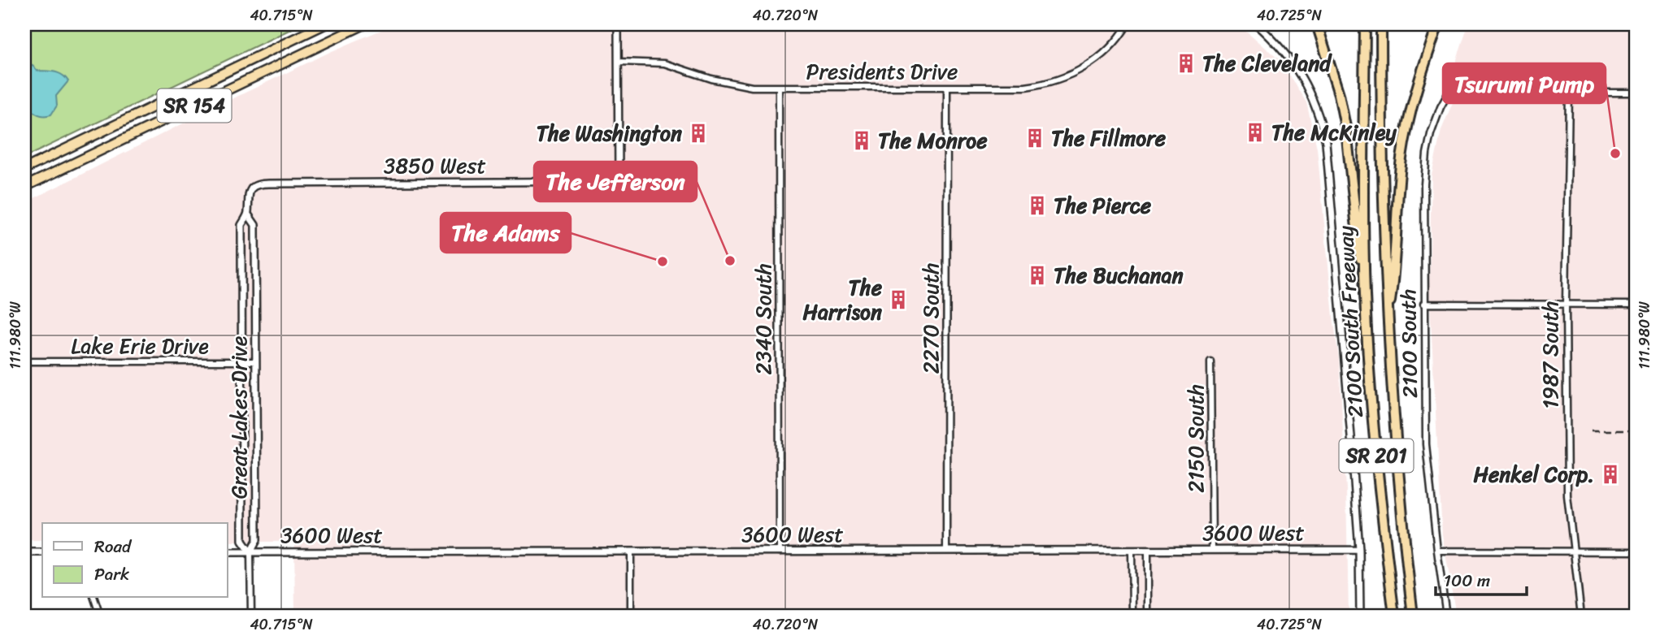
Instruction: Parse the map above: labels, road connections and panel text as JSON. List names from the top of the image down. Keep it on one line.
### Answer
{"streets":{"highway":["SR 154","2100 South Freeway","SR 201"],"street":["Presidents Drive","3850 West","2270 South","2340 South","2100 South","Lake Erie Drive","1987 South","Great Lakes Drive","2150 South","3600 West"]},"crossings":[["Presidents Drive","3850 West"],["Presidents Drive","2270 South"],["Presidents Drive","2340 South"],["3850 West","Great Lakes Drive"],["2270 South","3600 West"],["2340 South","3600 West"],["2100 South","1987 South"],["Lake Erie Drive","Great Lakes Drive"],["Great Lakes Drive","3600 West"],["2150 South","3600 West"]],"places":{"building":["The Cleveland","The McKinley","The Washington","The Fillmore","The Monroe","The Pierce","The Buchanan","The Harrison","Henkel Corp."],"other":["Tsurumi Pump","The Jefferson","The Adams"]},"legend":["Road","Park"],"scale_bar":"100 m","coordinates":["40.715°N","40.720°N","40.725°N","111.980°W"]}
